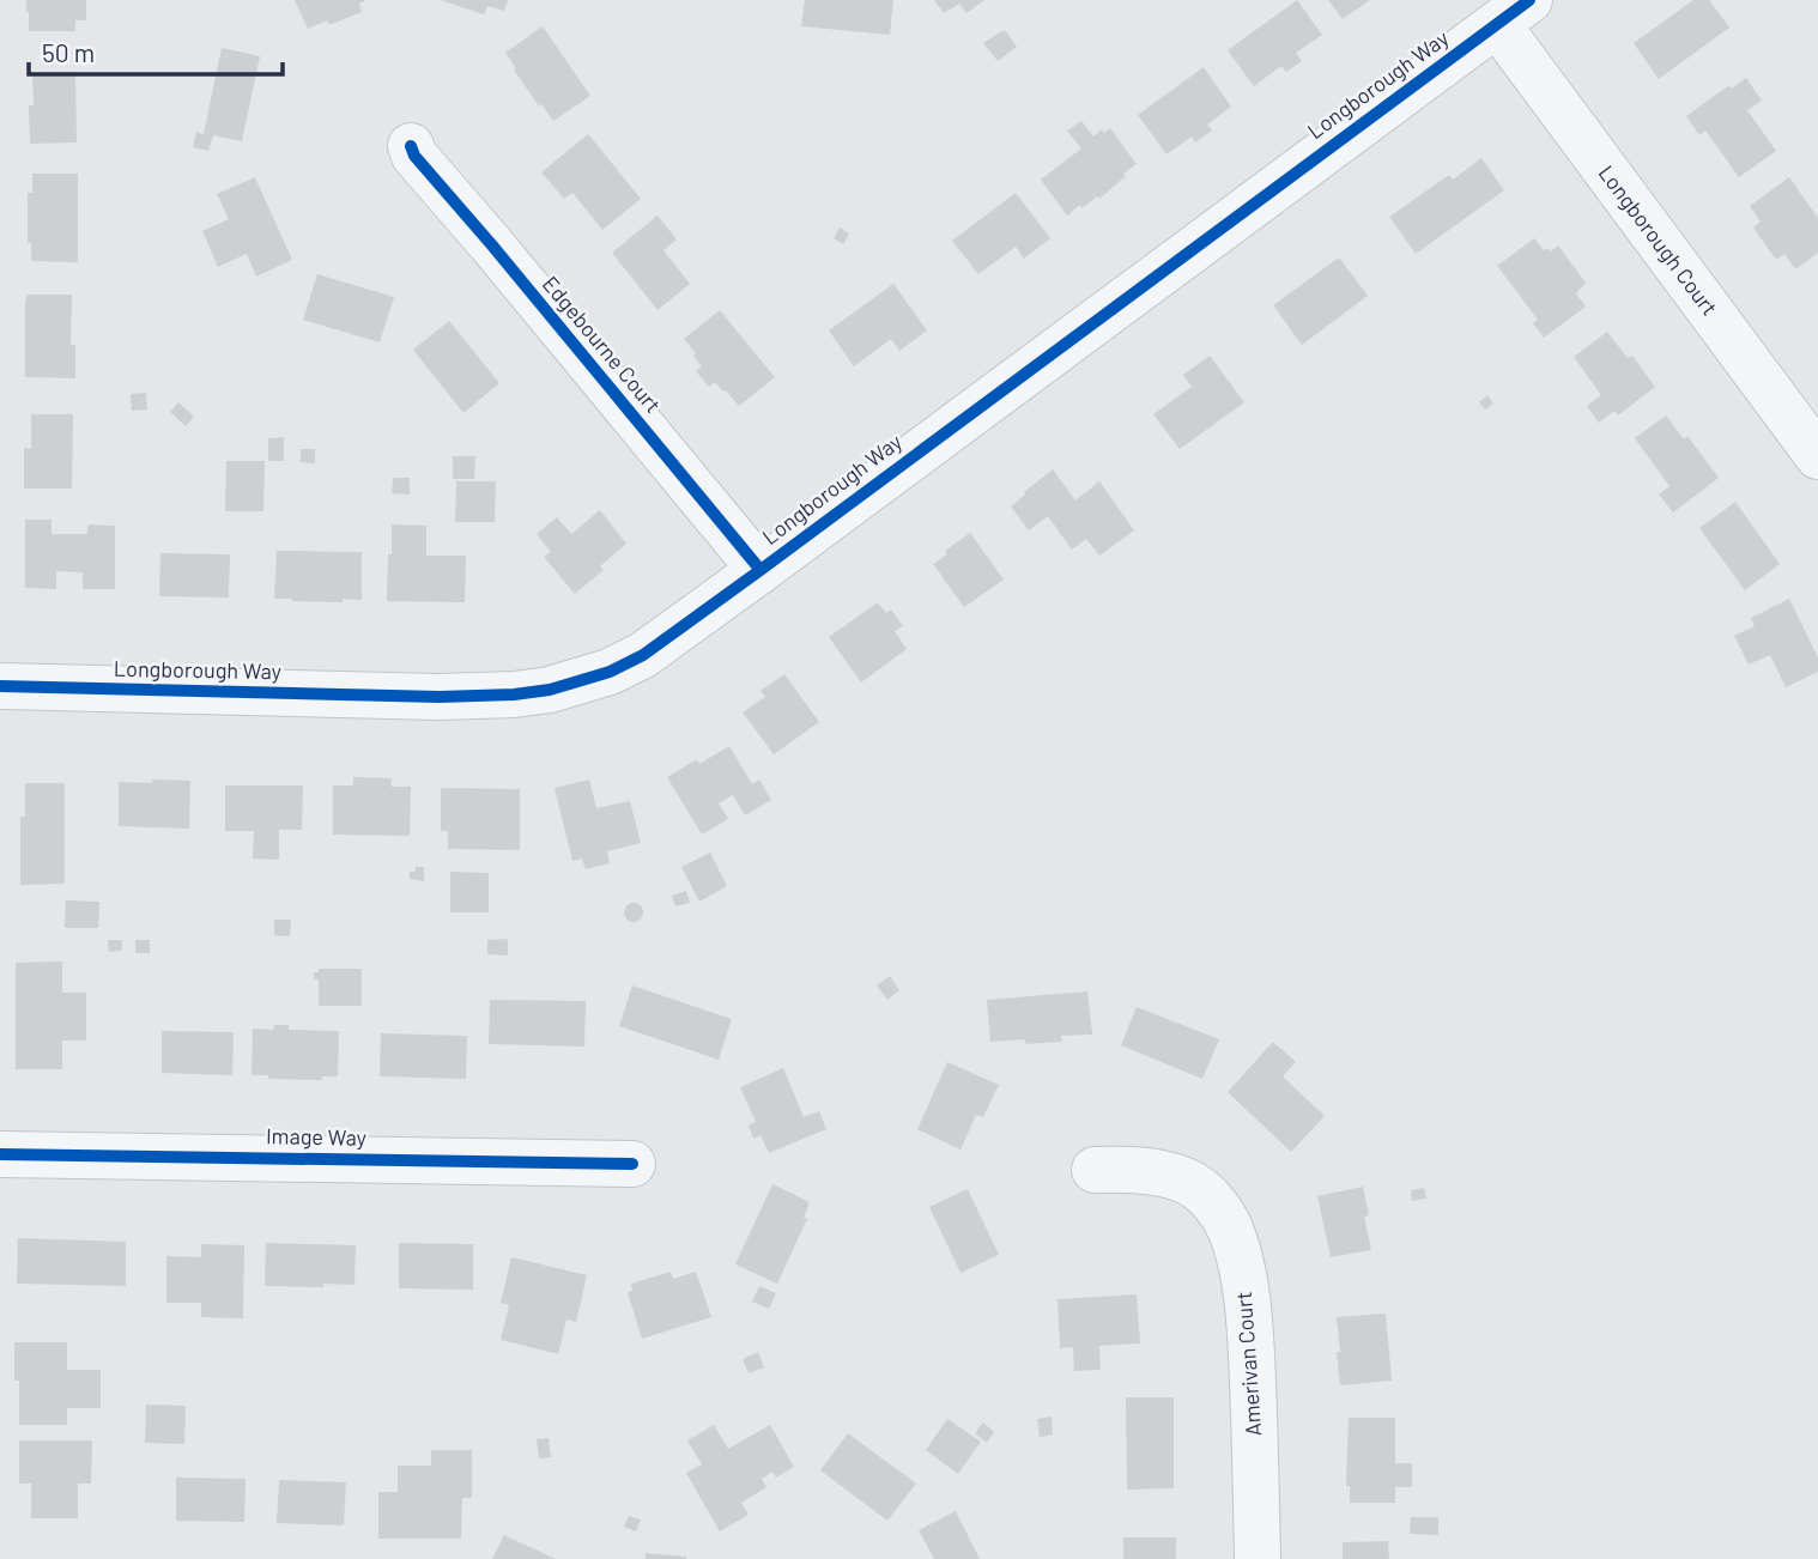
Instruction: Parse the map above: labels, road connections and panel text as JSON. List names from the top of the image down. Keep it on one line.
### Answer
{"streets":{"street":["Longborough Way","Longborough Court","Edgebourne Court","Image Way","Amerivan Court"]},"crossings":[["Longborough Way","Longborough Court"],["Longborough Way","Edgebourne Court"]],"scale_bar":"50 m"}
